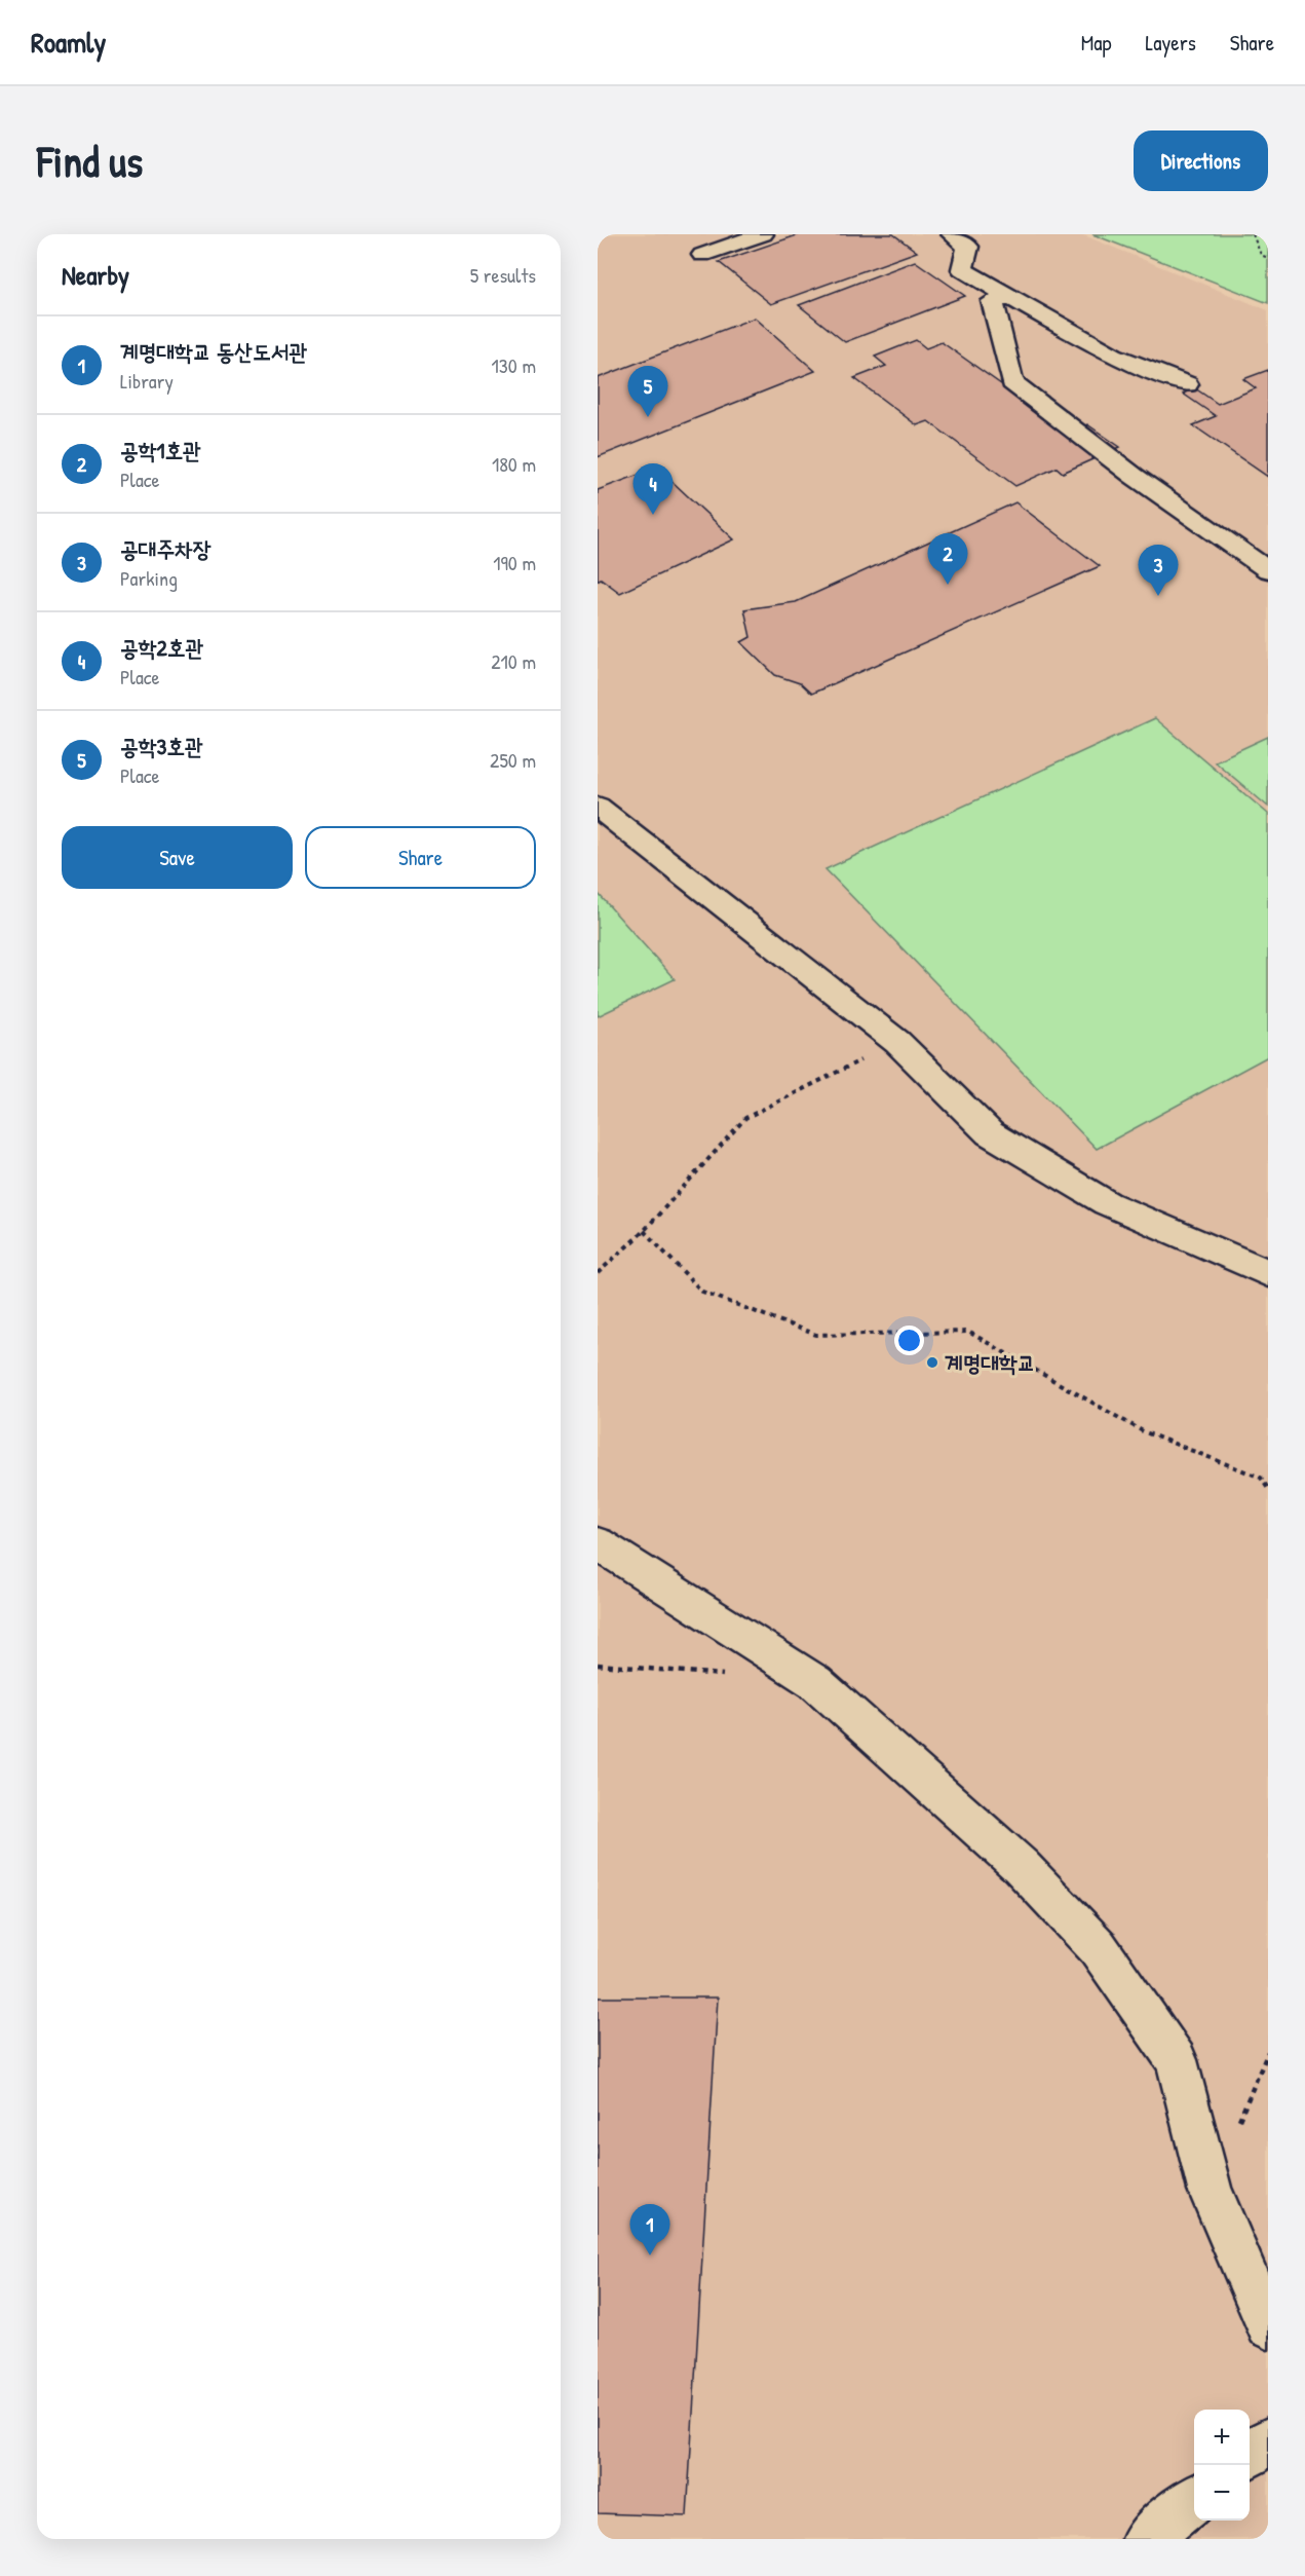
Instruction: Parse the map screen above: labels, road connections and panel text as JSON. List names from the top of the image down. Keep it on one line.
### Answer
{"places":["계명대학교"],"page":{"header":"Roamly","nav":["Map","Layers","Share"],"buttons":["Directions",["Save","Share"]],"title":"Find us","heading":["Nearby","5 results"],"list":[{"mark":"1","name":"계명대학교 동산도서관","note":"Library","value":"130 m"},{"mark":"2","name":"공학1호관","note":"Place","value":"180 m"},{"mark":"3","name":"공대주차장","note":"Parking","value":"190 m"},{"mark":"4","name":"공학2호관","note":"Place","value":"210 m"},{"mark":"5","name":"공학3호관","note":"Place","value":"250 m"}],"pins":["5","4","2","3","1"],"map_buttons":["+","−"]}}
